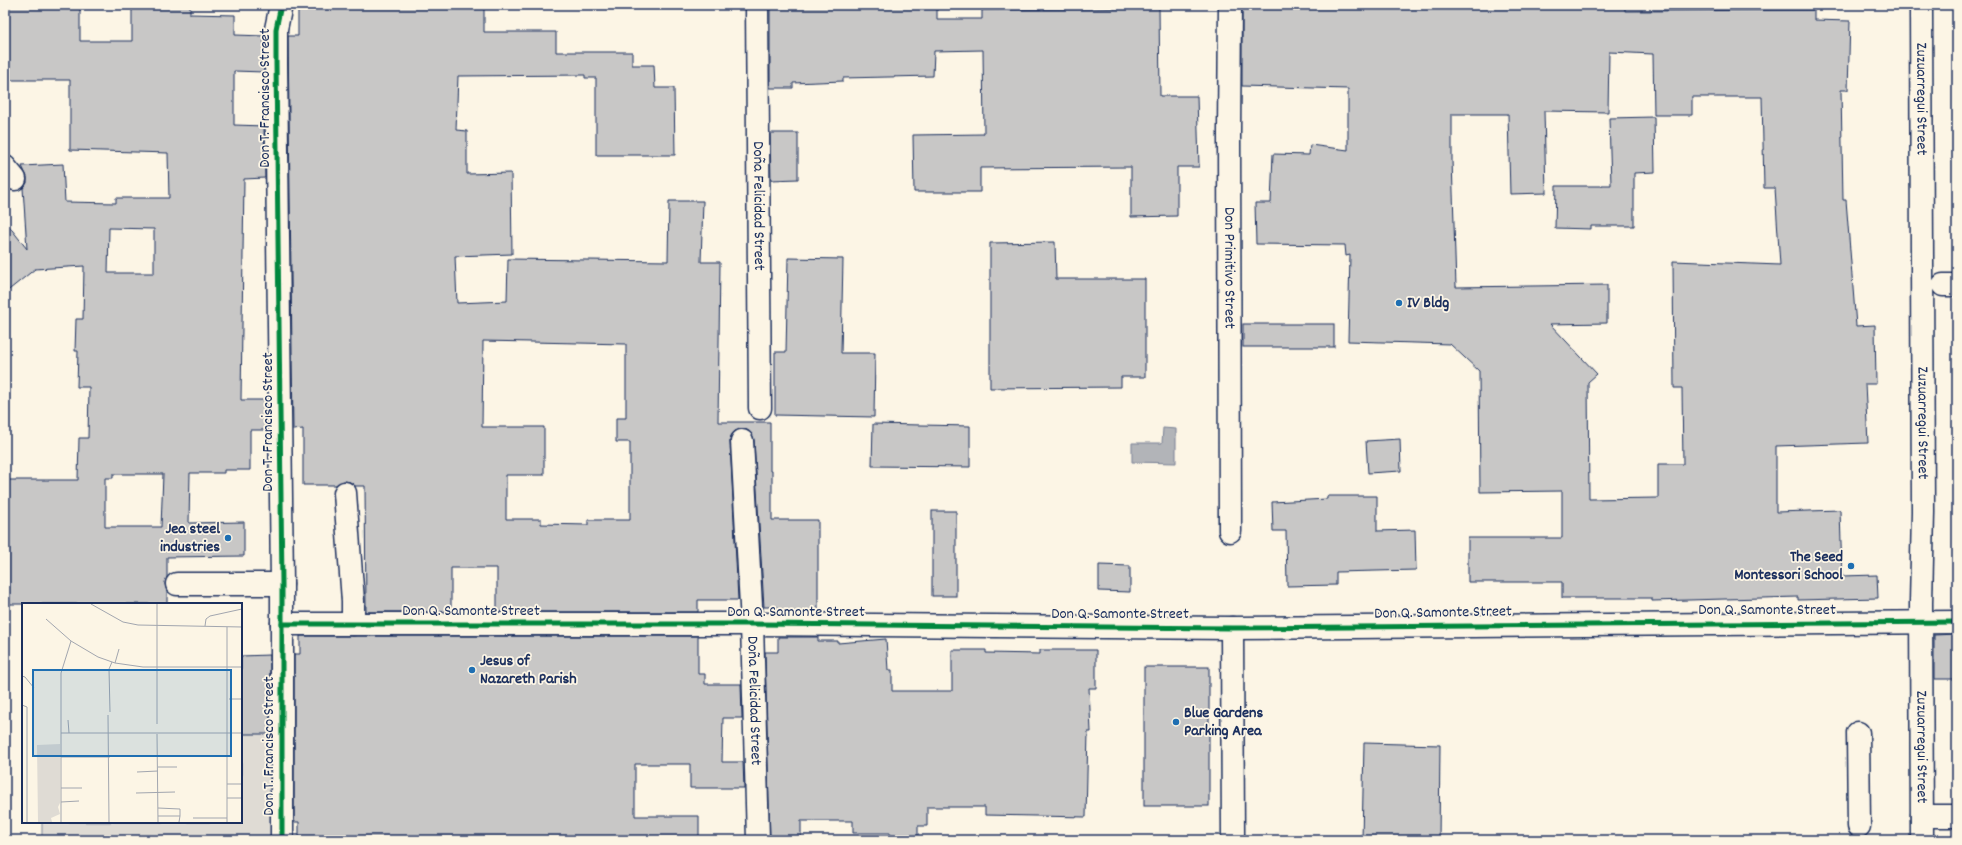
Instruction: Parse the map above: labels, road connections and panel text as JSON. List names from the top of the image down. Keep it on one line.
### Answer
{"streets":{"street":["Don T. Francisco Street","Zuzuarregui Street","Doña Felicidad Street","Don Primitivo Street","Don Q. Samonte Street"]},"crossings":[["Don T. Francisco Street","Don Q. Samonte Street"],["Zuzuarregui Street","Don Q. Samonte Street"],["Doña Felicidad Street","Don Q. Samonte Street"]],"places":["IV Bldg","Jea steel industries","The Seed Montessori School","Jesus of Nazareth Parish","Blue Gardens Parking Area"]}
